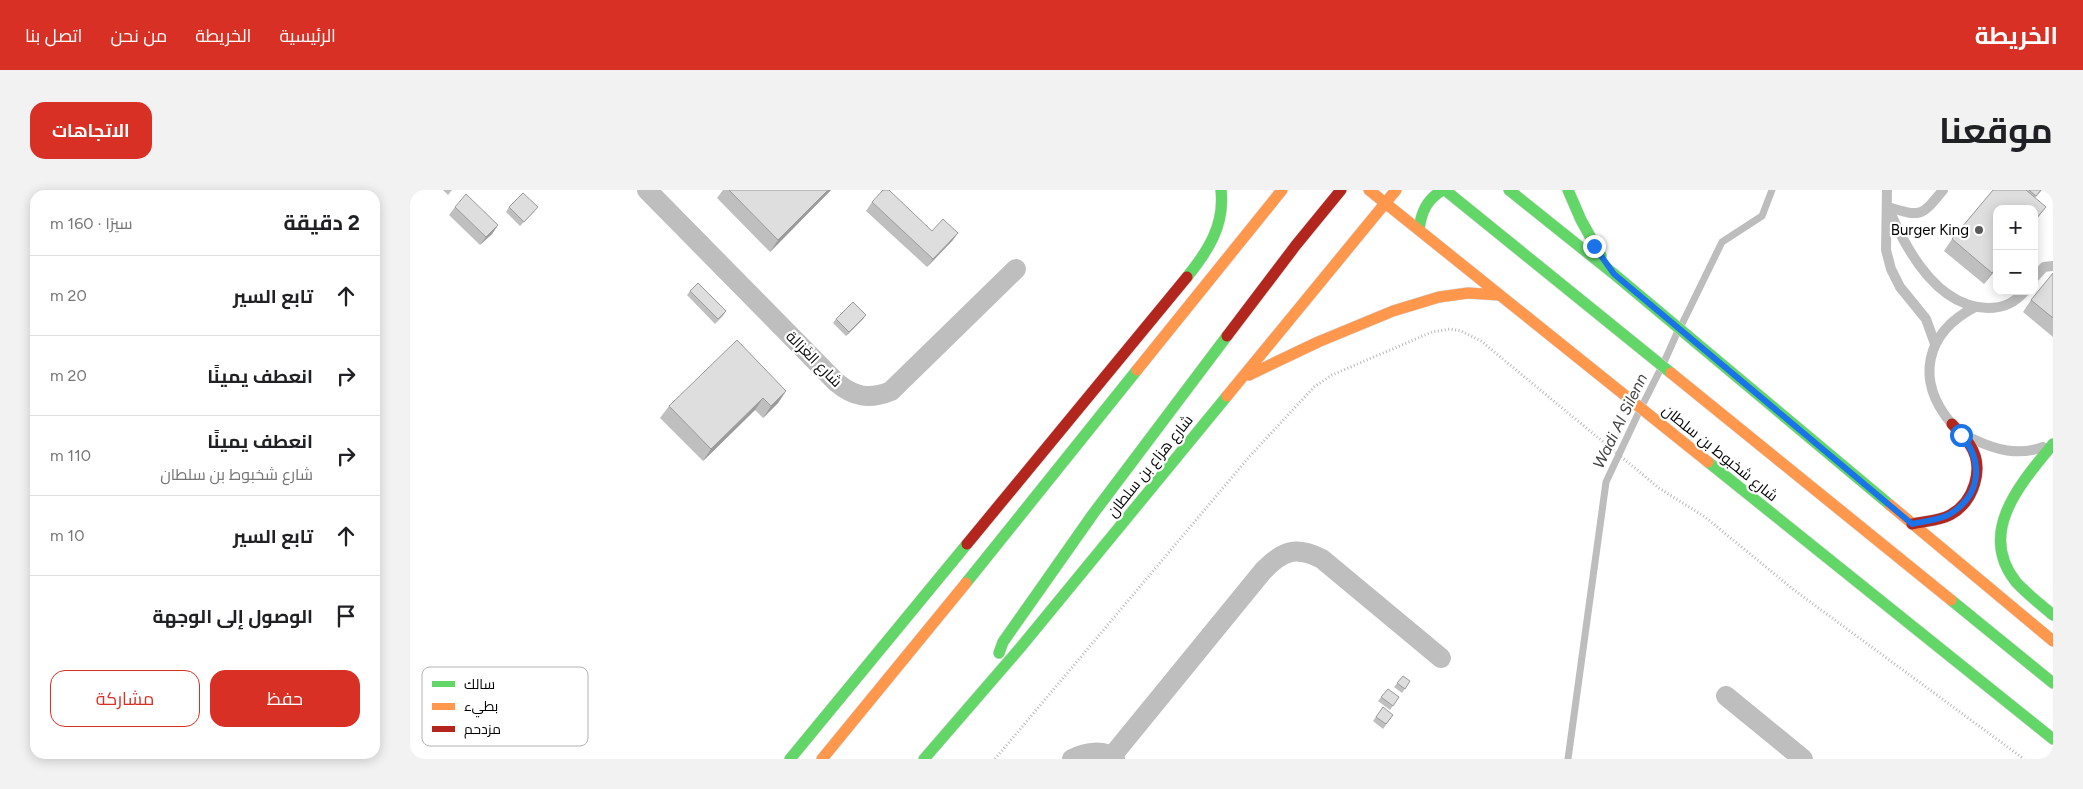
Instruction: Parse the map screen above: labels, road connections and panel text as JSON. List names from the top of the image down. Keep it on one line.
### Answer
{"streets":{"main road":["شارع شخبوط بن سلطان","شارع هزاع بن سلطان"],"street":["شارع الغَزالة"]},"crossings":[["شارع شخبوط بن سلطان","شارع هزاع بن سلطان"]],"water":["Wadi Al Silenn"],"places":["Burger King"],"legend":["سالك","بطيء","مزدحم"],"page":{"header":"الخريطة","nav":["الرئيسية","الخريطة","من نحن","اتصل بنا"],"title":"موقعنا","buttons":["الاتجاهات",["حفظ","مشاركة"]],"heading":["2 دقيقة","سيرًا · 160 m"],"map_buttons":["+","−"],"list":[["تابع السير","20 m"],["انعطف يمينًا","20 m"],["انعطف يمينًا","شارع شخبوط بن سلطان","110 m"],["تابع السير","10 m"],"الوصول إلى الوجهة"]}}
